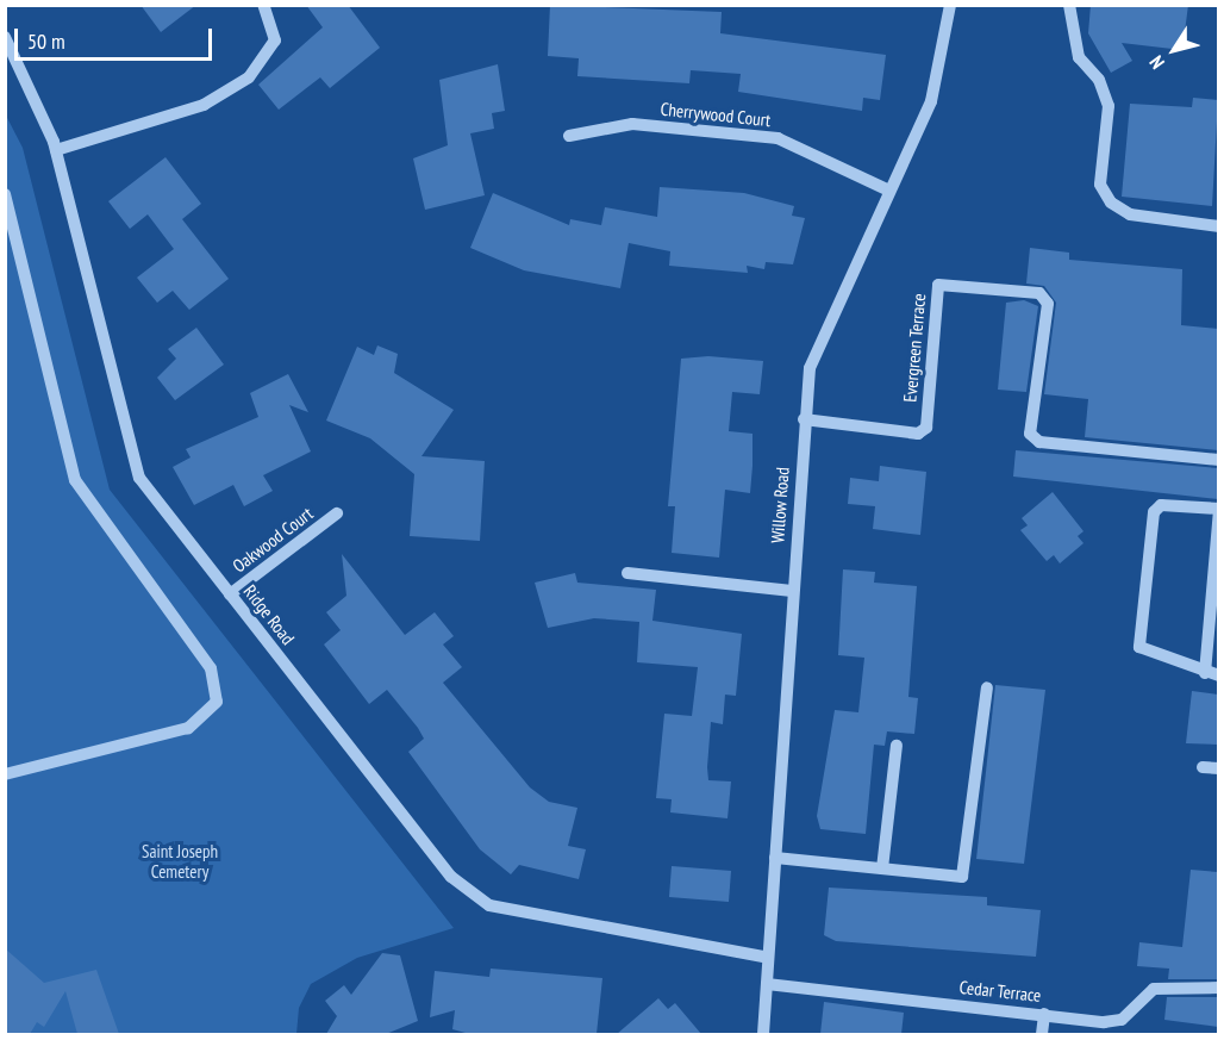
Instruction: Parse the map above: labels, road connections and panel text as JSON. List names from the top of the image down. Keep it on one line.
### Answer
{"streets":{"street":["Cherrywood Court","Evergreen Terrace","Willow Road","Oakwood Court","Ridge Road","Cedar Terrace"]},"crossings":[["Cherrywood Court","Willow Road"],["Evergreen Terrace","Willow Road"],["Willow Road","Ridge Road"],["Willow Road","Cedar Terrace"],["Oakwood Court","Ridge Road"]],"parks":["Saint Joseph Cemetery"],"scale_bar":"50 m","north":"bottom left"}
